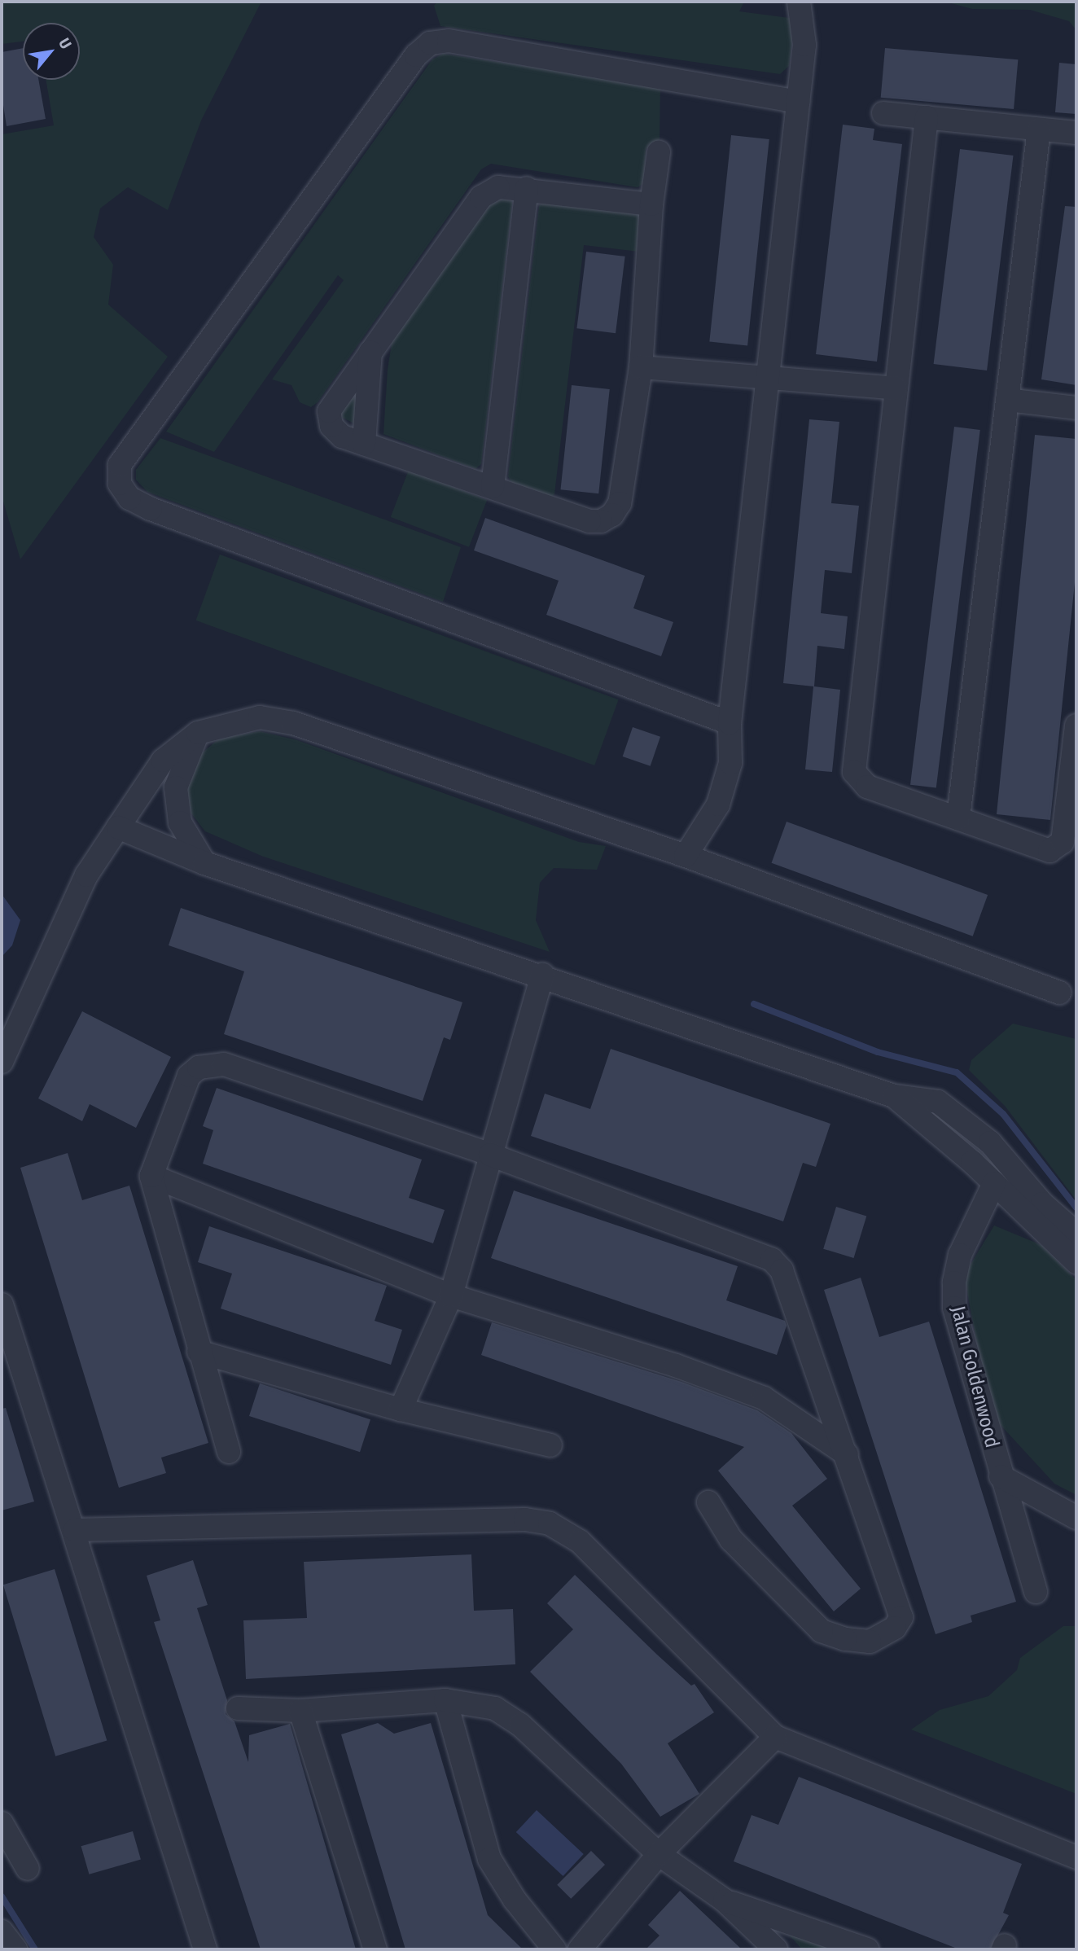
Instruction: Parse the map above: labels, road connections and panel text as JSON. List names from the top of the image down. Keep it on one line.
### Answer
{"streets":{"street":["Jalan Goldenwood"]},"north":"top right"}
